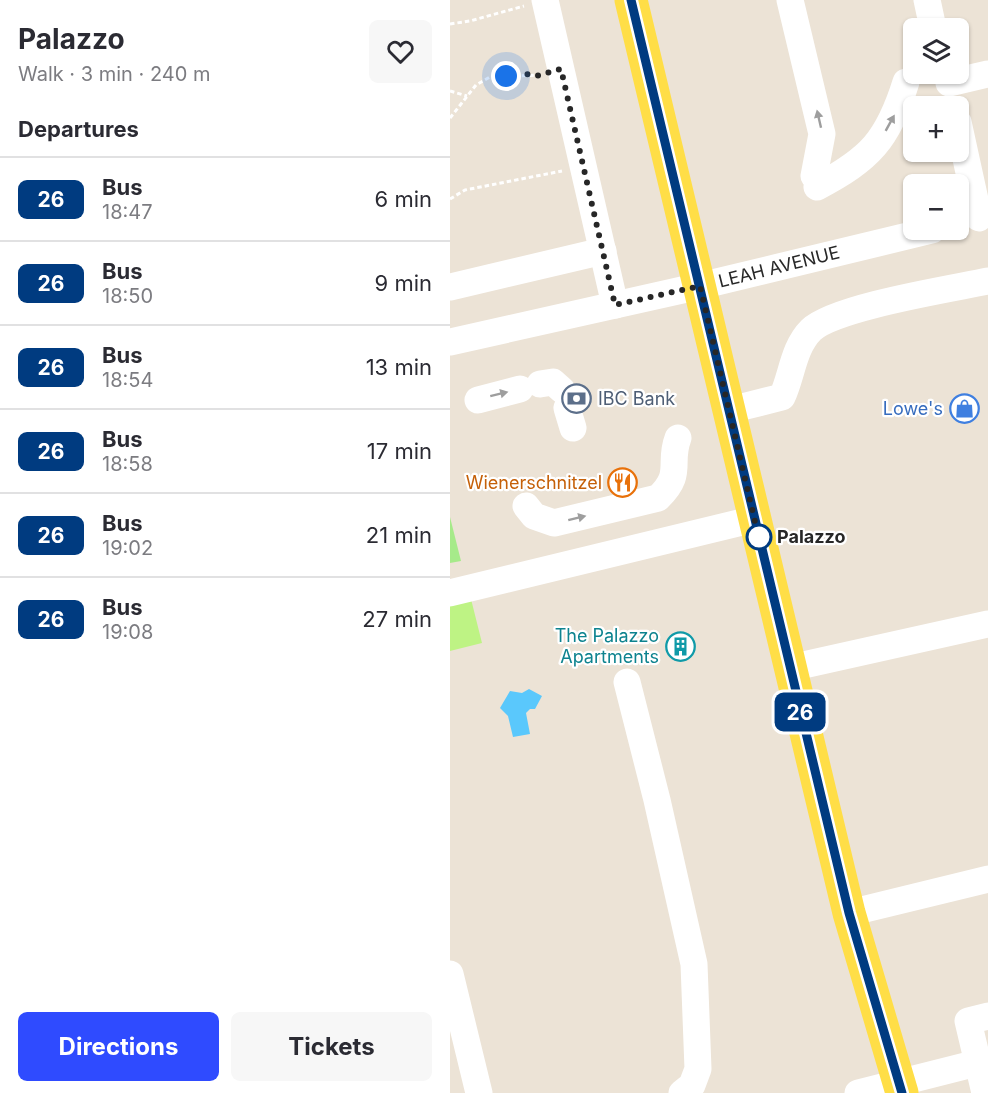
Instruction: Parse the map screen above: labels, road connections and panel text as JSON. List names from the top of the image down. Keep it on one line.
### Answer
{"streets":{"street":["LEAH AVENUE"]},"places":{"bank":["IBC Bank"],"shop":["Lowe's"],"restaurant":["Wienerschnitzel"],"other":["Palazzo"],"building":["The Palazzo Apartments"]},"lines":["bus line 26"],"page":{"heading":[["Palazzo","Walk · 3 min · 240 m"],"Departures"],"on_map":"26","map_buttons":["+","−"],"list":[{"mark":"26","name":"Bus","note":"18:47","value":"6 min"},{"mark":"26","name":"Bus","note":"18:50","value":"9 min"},{"mark":"26","name":"Bus","note":"18:54","value":"13 min"},{"mark":"26","name":"Bus","note":"18:58","value":"17 min"},{"mark":"26","name":"Bus","note":"19:02","value":"21 min"},{"mark":"26","name":"Bus","note":"19:08","value":"27 min"}],"buttons":["Directions","Tickets"]}}
